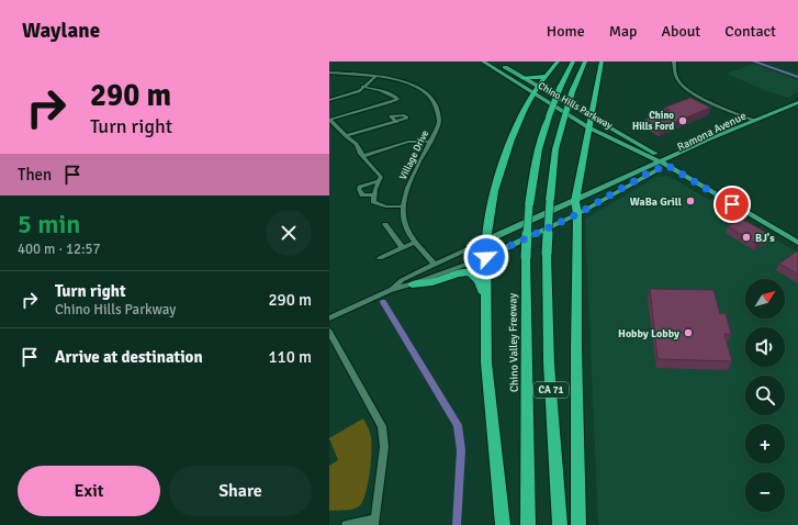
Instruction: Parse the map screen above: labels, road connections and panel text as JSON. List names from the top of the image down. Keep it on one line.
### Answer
{"streets":{"highway":["Chino Valley Freeway","CA 71"],"main road":["Chino Hills Parkway","Ramona Avenue"],"street":["Village Drive"]},"crossings":[["Chino Hills Parkway","Ramona Avenue"]],"places":["Chino Hills Ford","WaBa Grill","BJ's","Hobby Lobby"],"north":"top right","page":{"header":"Waylane","nav":["Home","Map","About","Contact"],"turn":["290 m","Turn right"],"then":"Then","heading":["5 min","400 m · 12:57"],"list":[{"name":"Turn right","note":"Chino Hills Parkway","value":"290 m"},{"name":"Arrive at destination","value":"110 m"}],"map_buttons":["+","−"],"buttons":["Exit","Share"]}}
